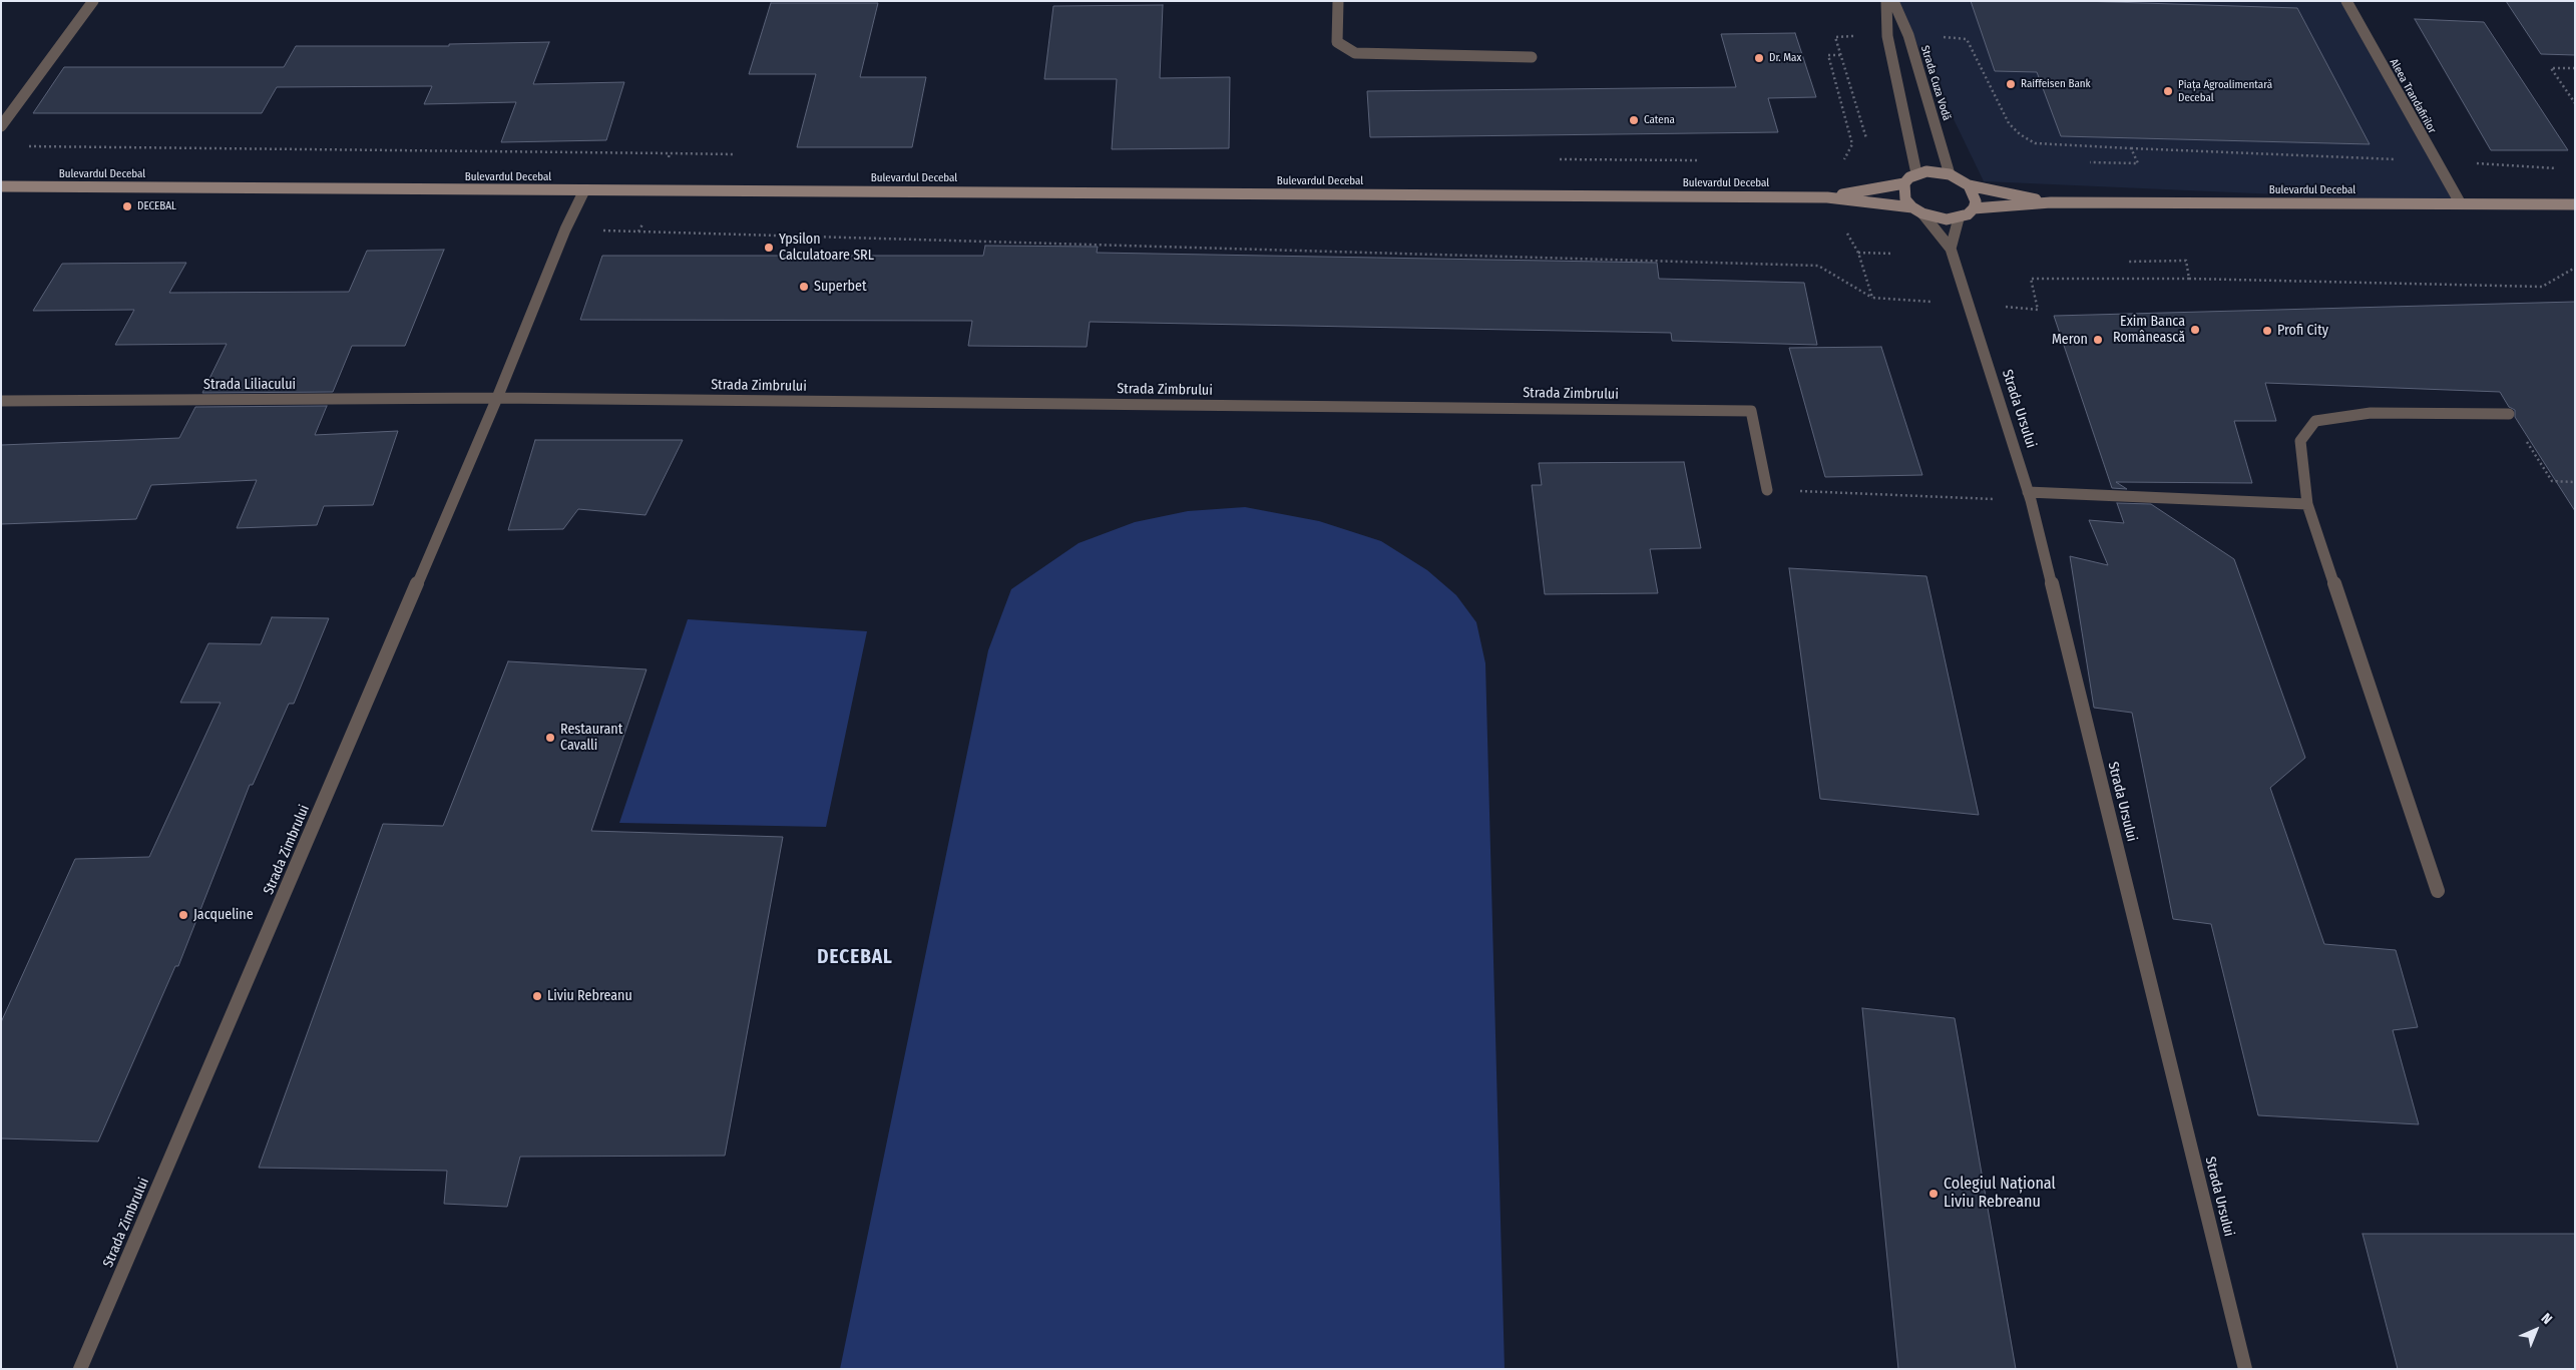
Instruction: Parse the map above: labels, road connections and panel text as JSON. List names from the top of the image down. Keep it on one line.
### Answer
{"streets":{"main road":["Bulevardul Decebal"],"street":["Strada Cuza Vodă","Aleea Trandafirilor","Strada Liliacului","Strada Zimbrului","Strada Ursului"]},"crossings":[["Strada Cuza Vodă","Bulevardul Decebal"],["Strada Cuza Vodă","Strada Ursului"],["Aleea Trandafirilor","Bulevardul Decebal"],["Bulevardul Decebal","Strada Zimbrului"],["Bulevardul Decebal","Strada Ursului"],["Strada Liliacului","Strada Zimbrului"]],"districts":["DECEBAL"],"places":["Dr. Max","Raiffeisen Bank","Piața Agroalimentară Decebal","Catena","DECEBAL","Ypsilon Calculatoare SRL","Superbet","Exim Banca Românească","Profi City","Meron","Restaurant Cavalli","Jacqueline","Liviu Rebreanu","Colegiul Național Liviu Rebreanu"],"north":"top right"}
